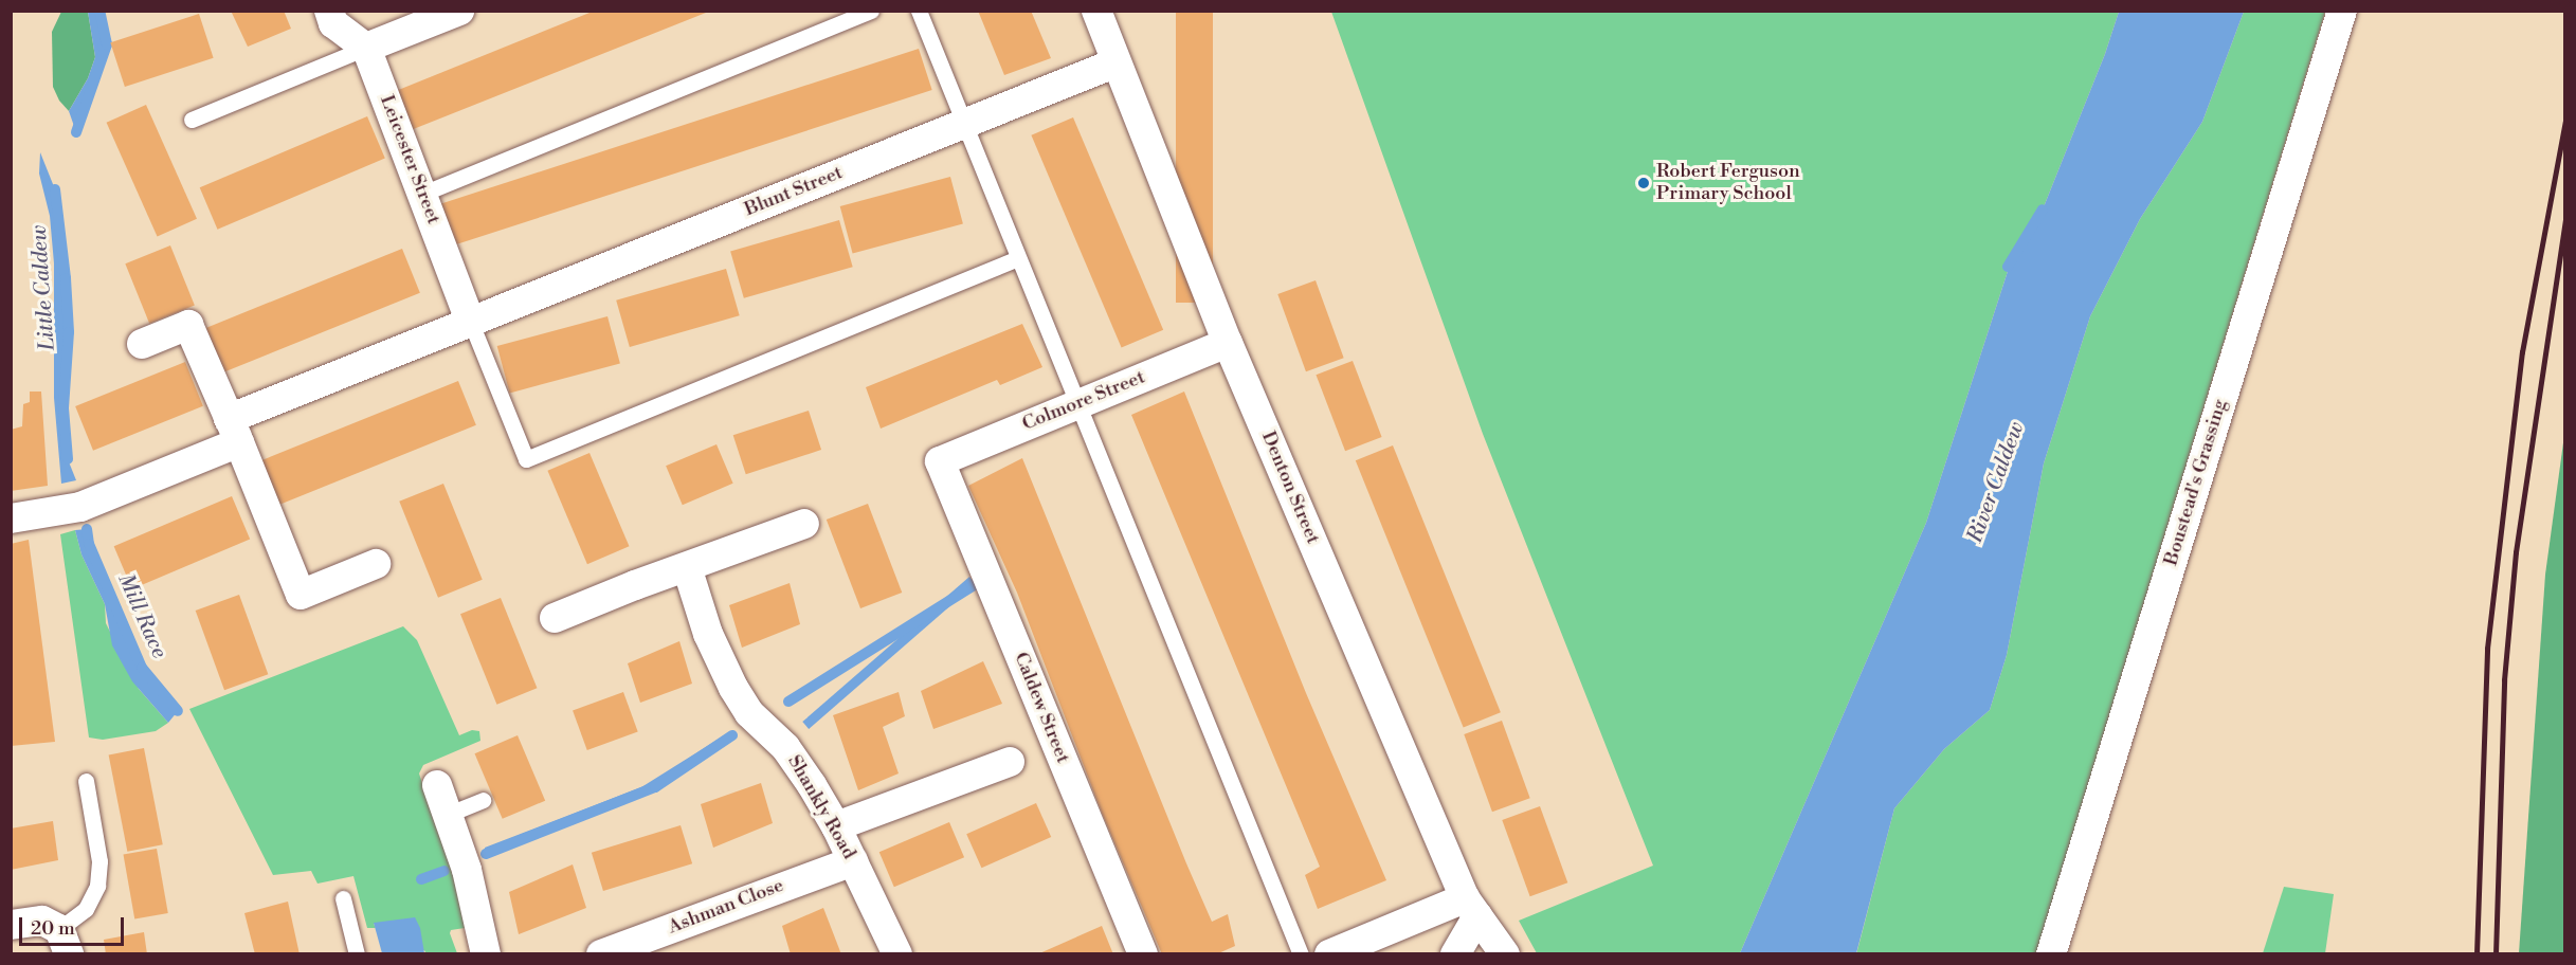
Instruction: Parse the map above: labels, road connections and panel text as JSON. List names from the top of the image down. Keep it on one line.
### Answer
{"streets":{"street":["Leicester Street","Blunt Street","Colmore Street","Boustead's Grassing","Denton Street","Caldew Street","Shankly Road","Ashman Close"]},"crossings":[["Leicester Street","Blunt Street"],["Blunt Street","Denton Street"],["Colmore Street","Denton Street"],["Colmore Street","Caldew Street"],["Shankly Road","Ashman Close"]],"water":["Little Caldew","River Caldew","Mill Race"],"places":["Robert Ferguson Primary School"],"scale_bar":"20 m"}
